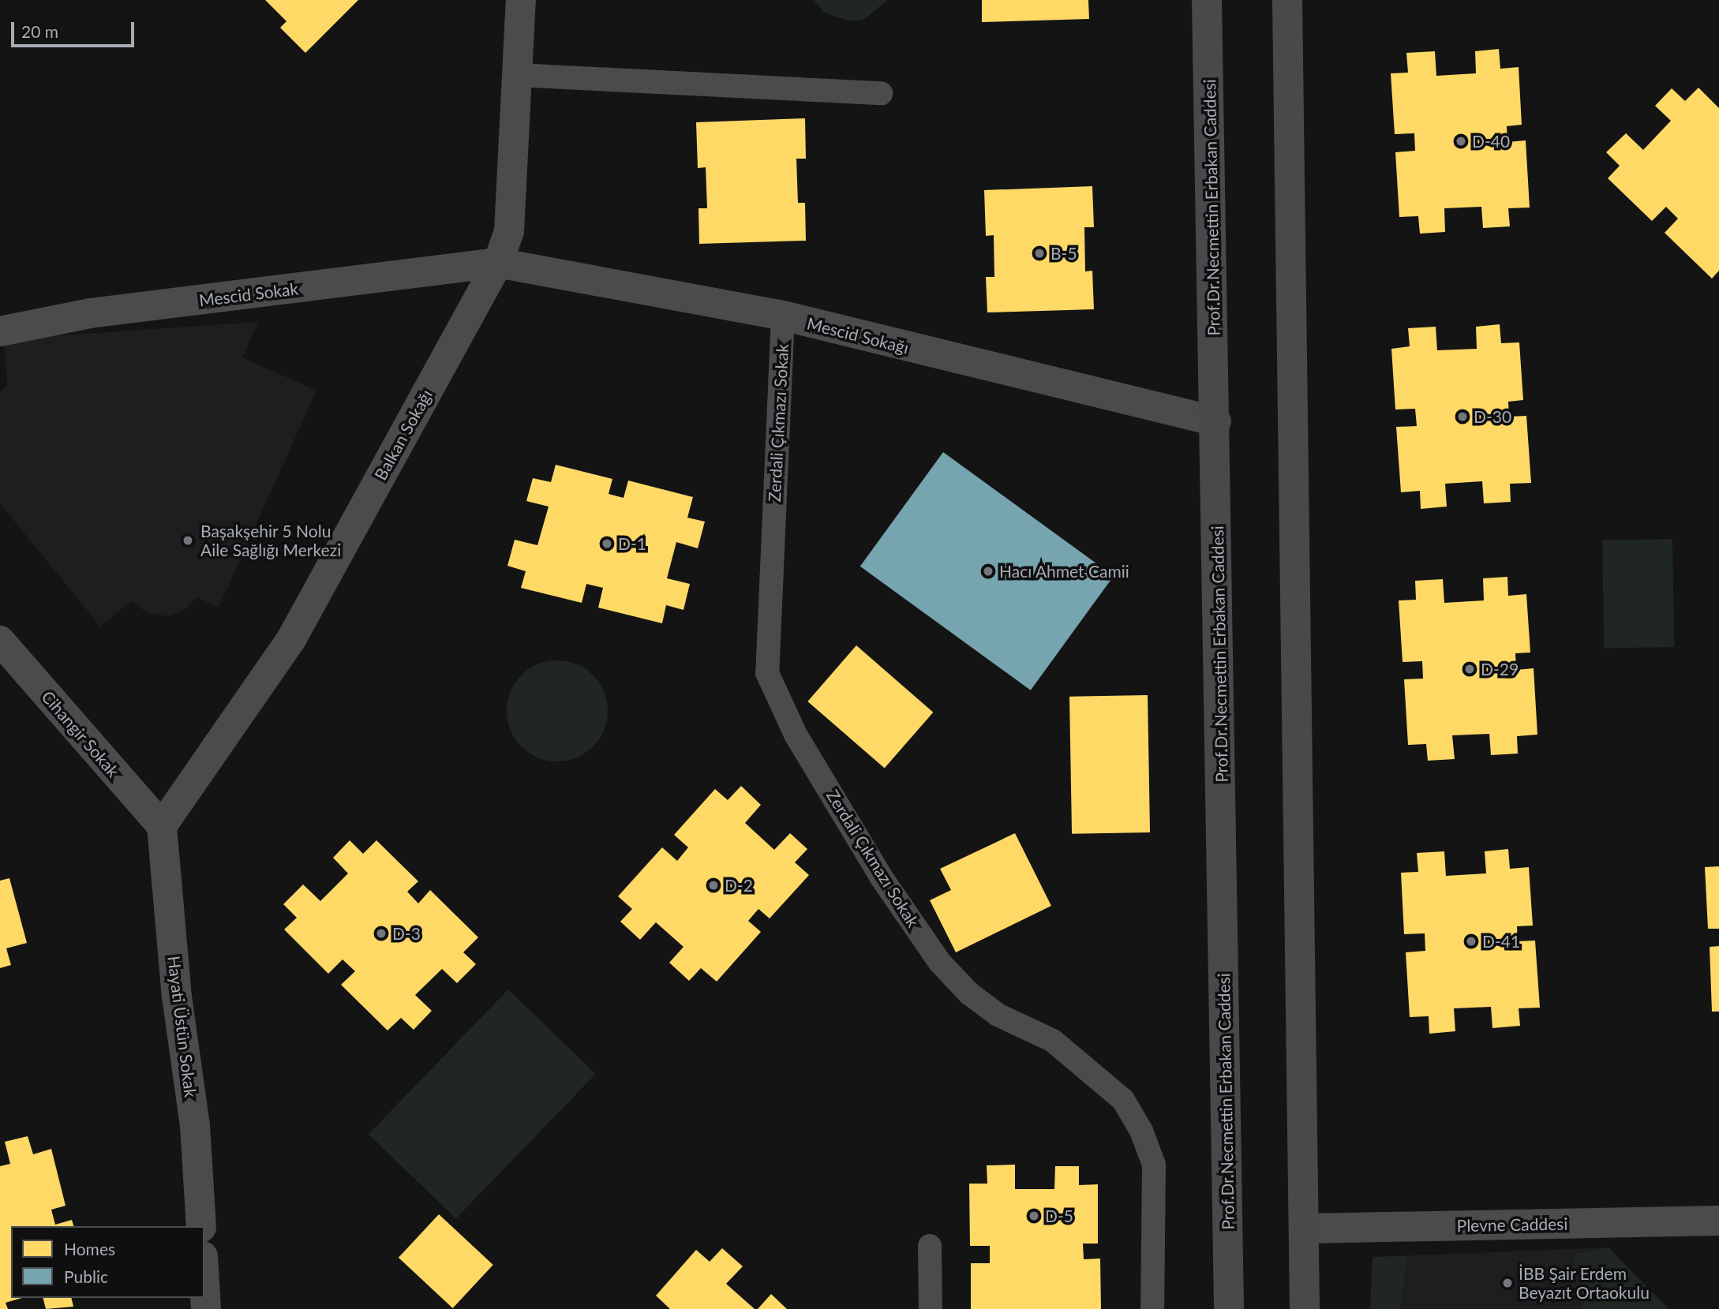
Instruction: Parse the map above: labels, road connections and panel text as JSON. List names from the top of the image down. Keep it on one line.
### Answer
{"streets":{"main road":["Prof.Dr.Necmettin Erbakan Caddesi"],"street":["Mescid Sokak","Mescid Sokağı","Balkan Sokağı","Cihangir Sokak","Hayati Üstün Sokak","Plevne Caddesi"],"lane":["Zerdali Çıkmazı Sokak"]},"crossings":[["Prof.Dr.Necmettin Erbakan Caddesi","Mescid Sokağı"],["Mescid Sokak","Mescid Sokağı"],["Mescid Sokak","Balkan Sokağı"],["Mescid Sokağı","Zerdali Çıkmazı Sokak"],["Mescid Sokağı","Balkan Sokağı"],["Balkan Sokağı","Cihangir Sokak"],["Balkan Sokağı","Hayati Üstün Sokak"],["Cihangir Sokak","Hayati Üstün Sokak"]],"places":["D-40","B-5","D-30","Başakşehir 5 Nolu Aile Sağlığı Merkezi","D-1","Hacı Ahmet Camii","D-29","D-2","D-3","D-41","D-5","İBB Şair Erdem Beyazıt Ortaokulu"],"legend":["Homes","Public"],"scale_bar":"20 m"}
